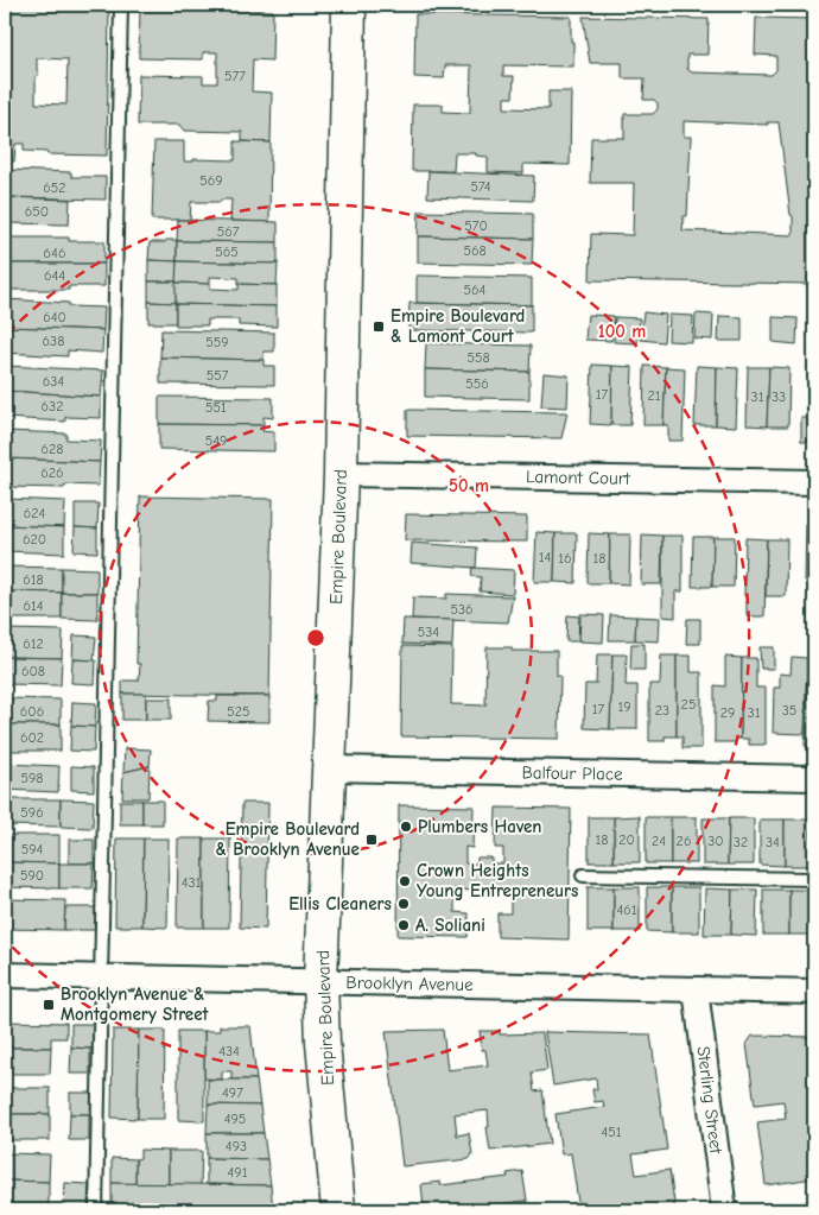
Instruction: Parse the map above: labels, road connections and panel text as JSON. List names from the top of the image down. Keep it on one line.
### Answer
{"streets":{"main road":["Empire Boulevard"],"street":["Lamont Court","Balfour Place","Brooklyn Avenue","Sterling Street"]},"crossings":[["Lamont Court","Empire Boulevard"],["Empire Boulevard","Balfour Place"],["Empire Boulevard","Brooklyn Avenue"],["Brooklyn Avenue","Sterling Street"]],"places":{"transit":["Empire Boulevard & Lamont Court","Empire Boulevard & Brooklyn Avenue","Brooklyn Avenue & Montgomery Street"],"other":["Plumbers Haven","Crown Heights Young Entrepreneurs","Ellis Cleaners","A. Soliani"]},"house_numbers":["577","569","574","652","650","570","567","568","565","646","644","564","640","638","559","558","557","634","556","17","21","31","33","632","551","549","628","626","624","620","14","16","18","618","614","536","534","612","608","25","19","17","23","35","606","525","29","31","602","598","596","18","20","24","26","30","32","34","594","590","431","461","434","497","495","451","493","491"],"rings":["100 m","50 m"]}
